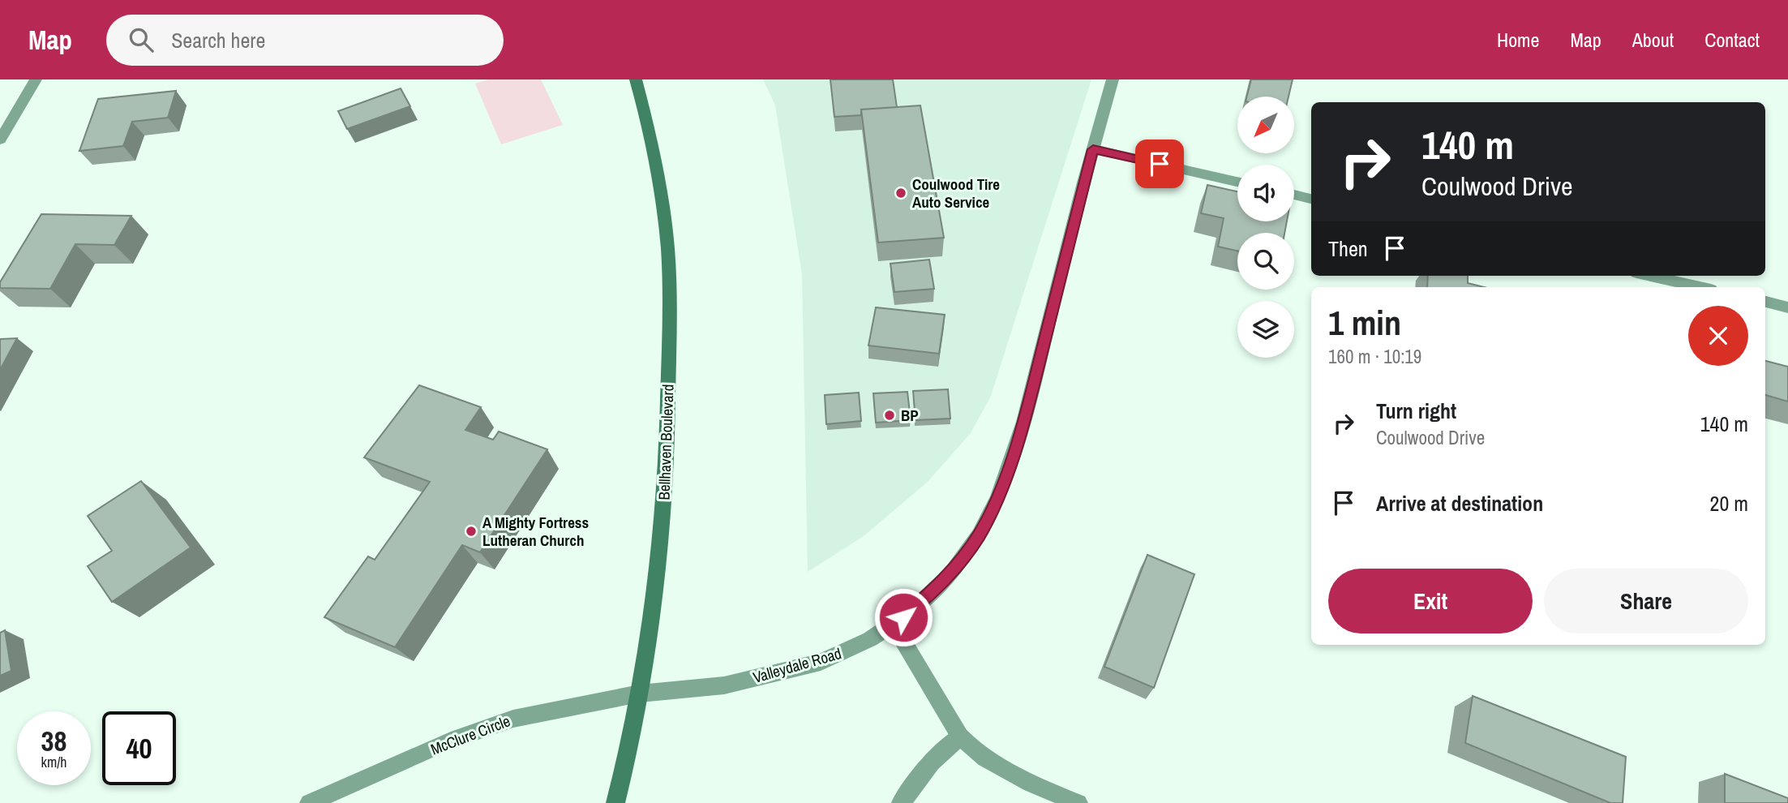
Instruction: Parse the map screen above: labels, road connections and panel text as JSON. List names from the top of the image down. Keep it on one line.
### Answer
{"streets":{"main road":["Bellhaven Boulevard"],"street":["Valleydale Road","McClure Circle"]},"crossings":[["Bellhaven Boulevard","Valleydale Road"],["Bellhaven Boulevard","McClure Circle"],["Valleydale Road","McClure Circle"]],"places":["Coulwood Tire Auto Service","BP","A Mighty Fortress Lutheran Church"],"north":"bottom left","page":{"header":"Map","search":"Search here","nav":["Home","Map","About","Contact"],"turn":["140 m","Coulwood Drive"],"then":"Then","heading":["1 min","160 m · 10:19"],"list":[{"name":"Turn right","note":"Coulwood Drive","value":"140 m"},{"name":"Arrive at destination","value":"20 m"}],"buttons":["Exit","Share"],"speed":"38 km/h","limit":"40"}}
